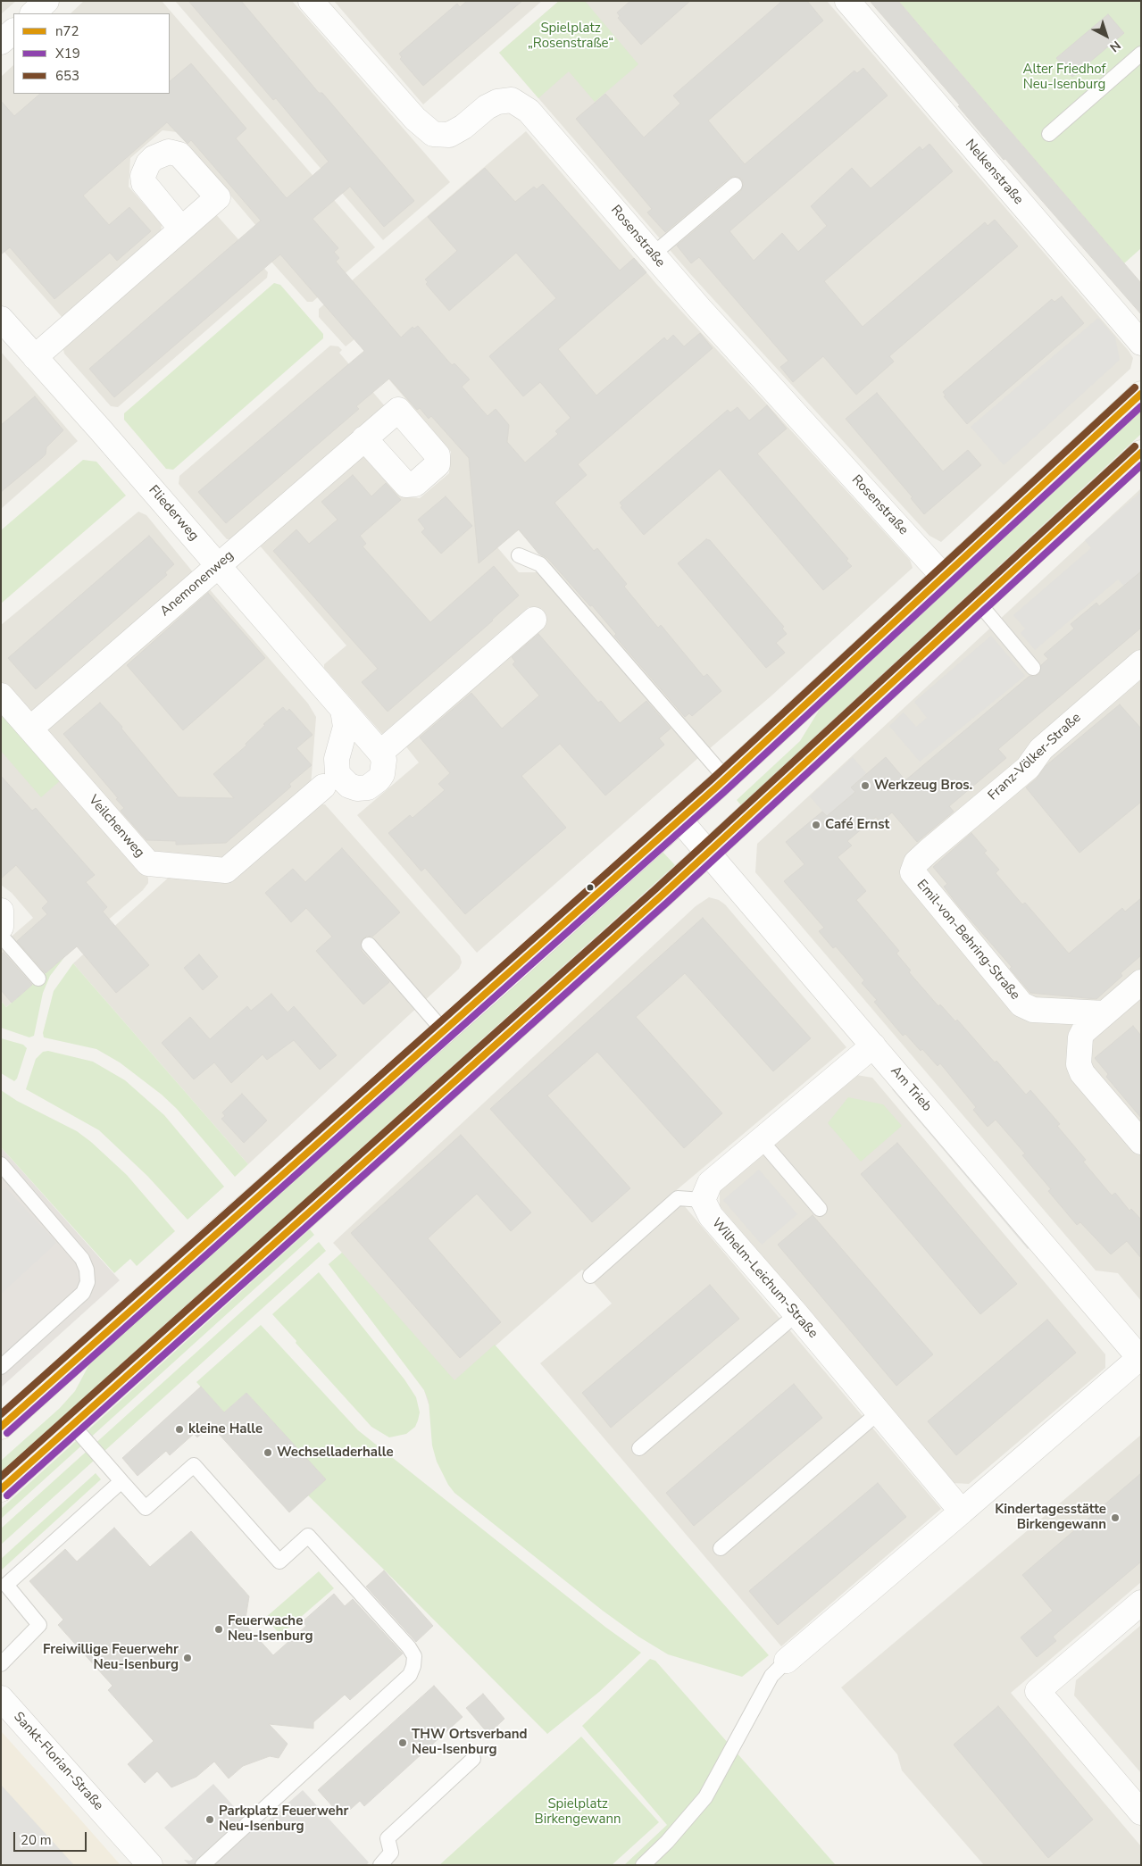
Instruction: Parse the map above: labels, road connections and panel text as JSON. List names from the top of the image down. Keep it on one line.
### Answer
{"streets":{"street":["Nelkenstraße","Rosenstraße","Fliederweg","Anemonenweg","Franz-Völker-Straße","Veilchenweg","Emil-von-Behring-Straße","Am Trieb","Wilhelm-Leichum-Straße","Sankt-Florian-Straße"]},"crossings":[["Fliederweg","Anemonenweg"],["Anemonenweg","Veilchenweg"],["Franz-Völker-Straße","Emil-von-Behring-Straße"]],"parks":["Spielplatz „Rosenstraße“","Alter Friedhof Neu-Isenburg","Spielplatz Birkengewann"],"places":["Werkzeug Bros.","Café Ernst","kleine Halle","Wechselladerhalle","Kindertagesstätte Birkengewann","Feuerwache Neu-Isenburg","Freiwillige Feuerwehr Neu-Isenburg","THW Ortsverband Neu-Isenburg","Parkplatz Feuerwehr Neu-Isenburg"],"lines":["transit line 653","transit line n72","transit line X19"],"legend":["n72","X19","653"],"scale_bar":"20 m","north":"bottom right"}
